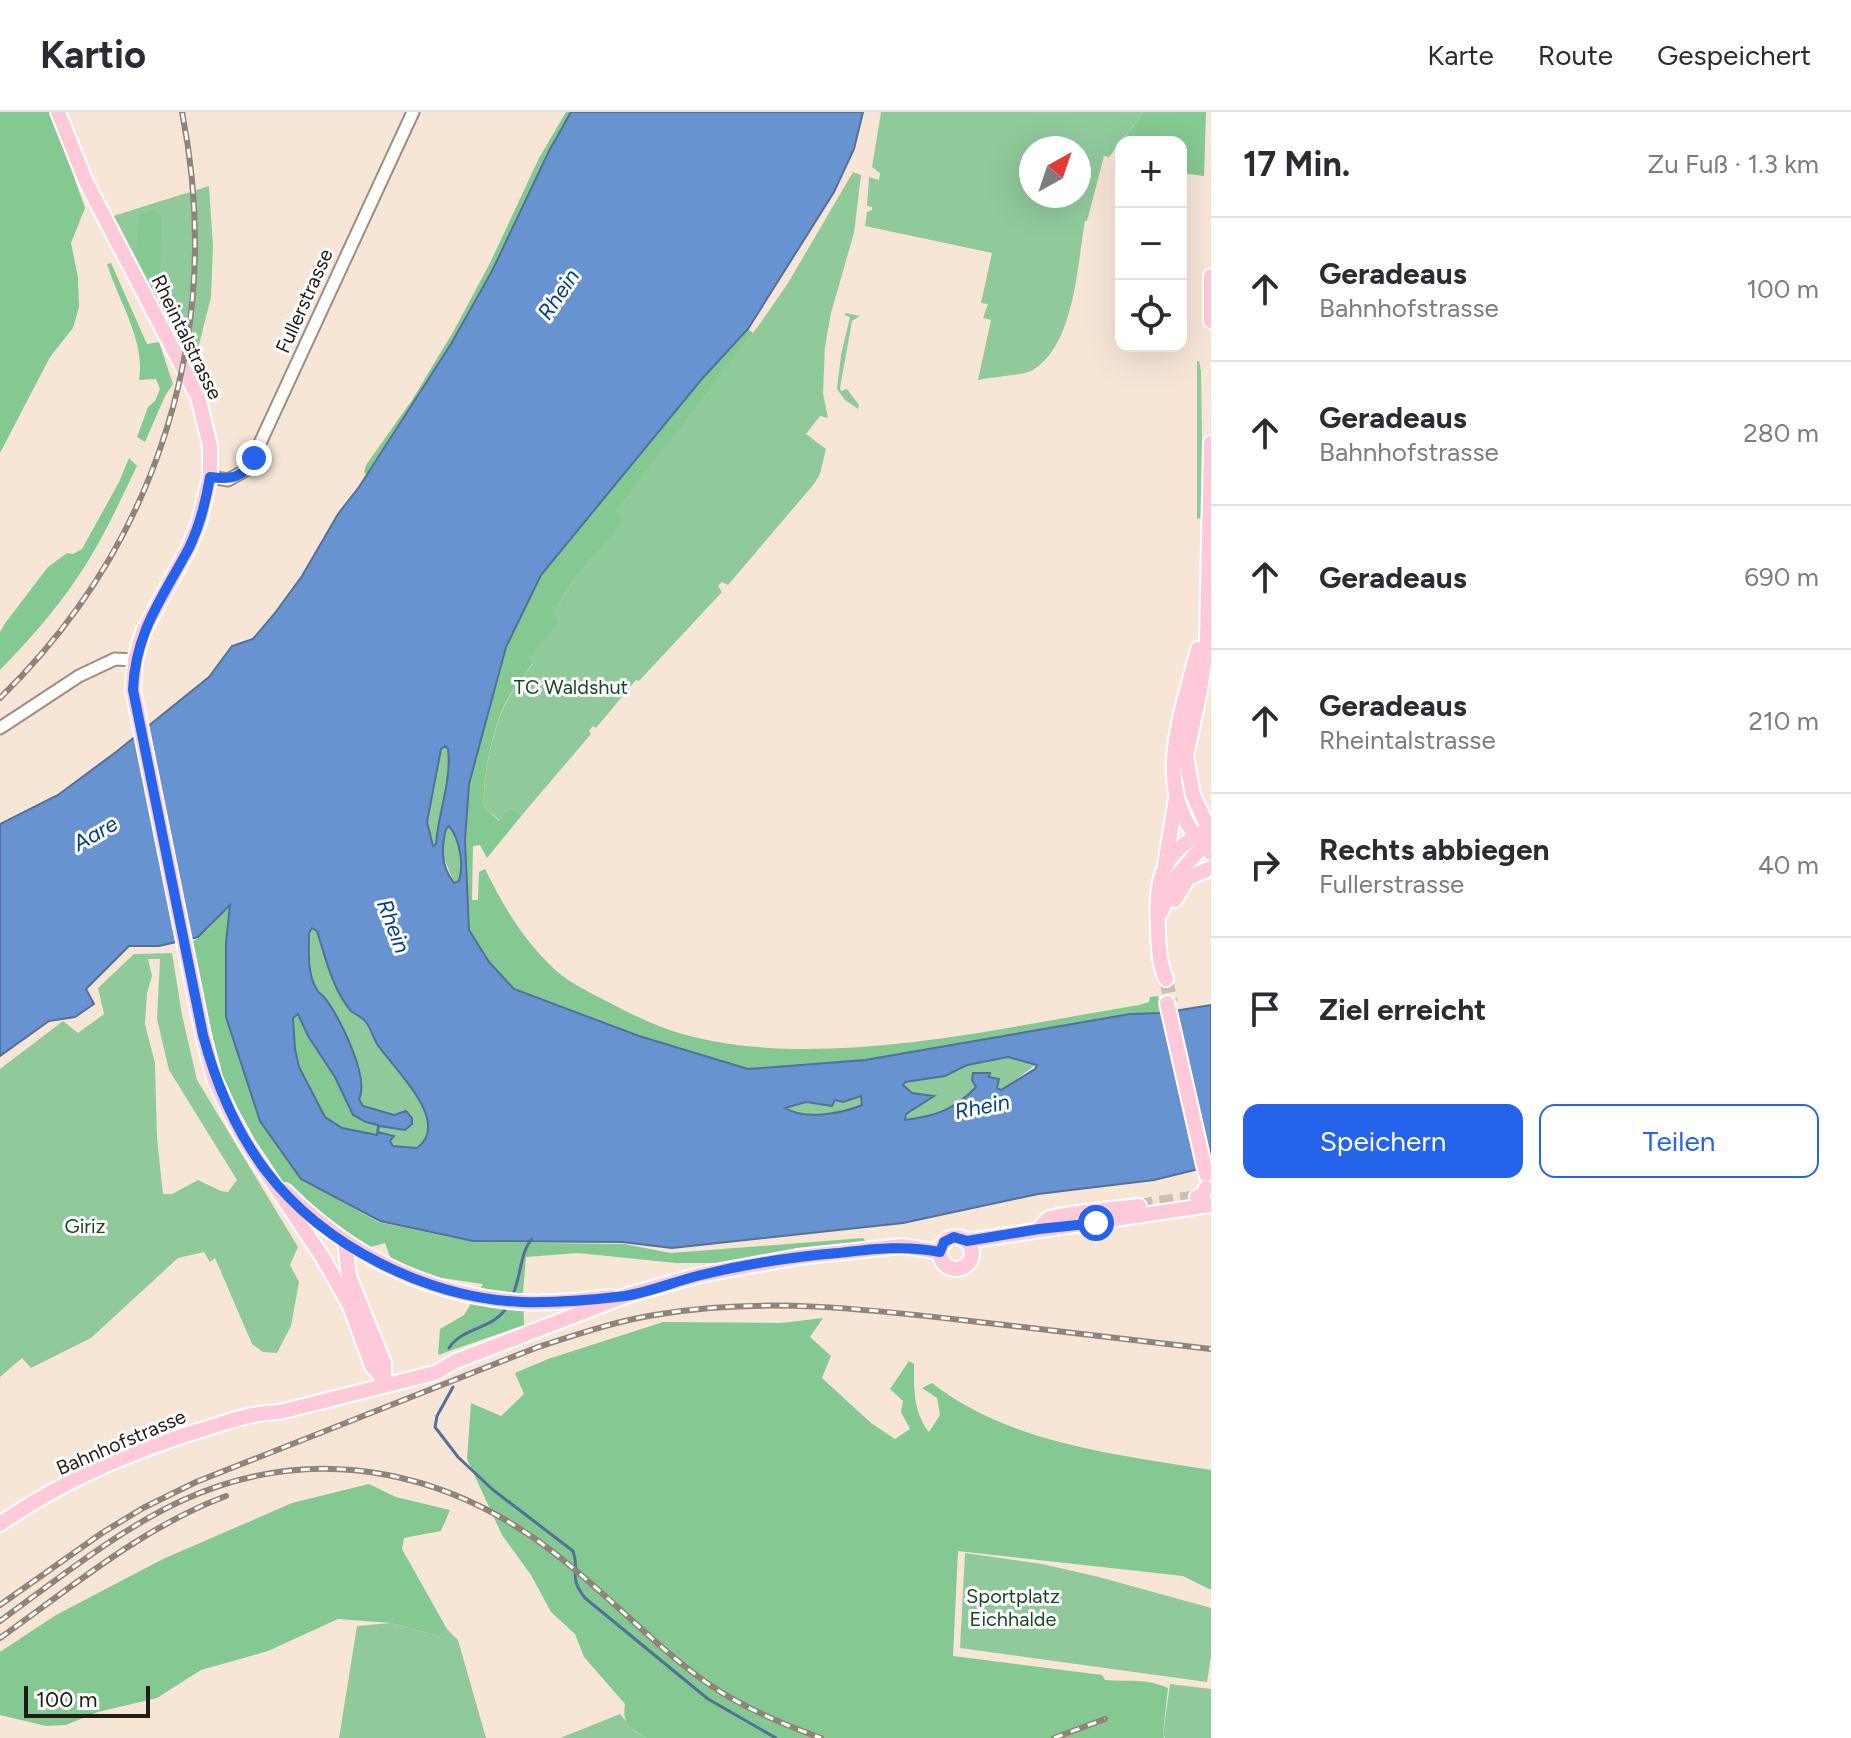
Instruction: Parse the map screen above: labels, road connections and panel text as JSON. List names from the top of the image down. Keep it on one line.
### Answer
{"streets":{"main road":["Rheintalstrasse","Bahnhofstrasse"],"street":["Fullerstrasse"]},"crossings":[["Fullerstrasse","Rheintalstrasse"]],"water":["Rhein","Aare"],"parks":["TC Waldshut","Giriz","Sportplatz Eichhalde"],"scale_bar":"100 m","north":"top right","page":{"header":"Kartio","nav":["Karte","Route","Gespeichert"],"heading":["17 Min.","Zu Fuß · 1.3 km"],"map_buttons":["+","−"],"list":[["Geradeaus","Bahnhofstrasse","100 m"],["Geradeaus","Bahnhofstrasse","280 m"],["Geradeaus","690 m"],["Geradeaus","Rheintalstrasse","210 m"],["Rechts abbiegen","Fullerstrasse","40 m"],"Ziel erreicht"],"buttons":["Speichern","Teilen"],"scale":"100 m"}}
